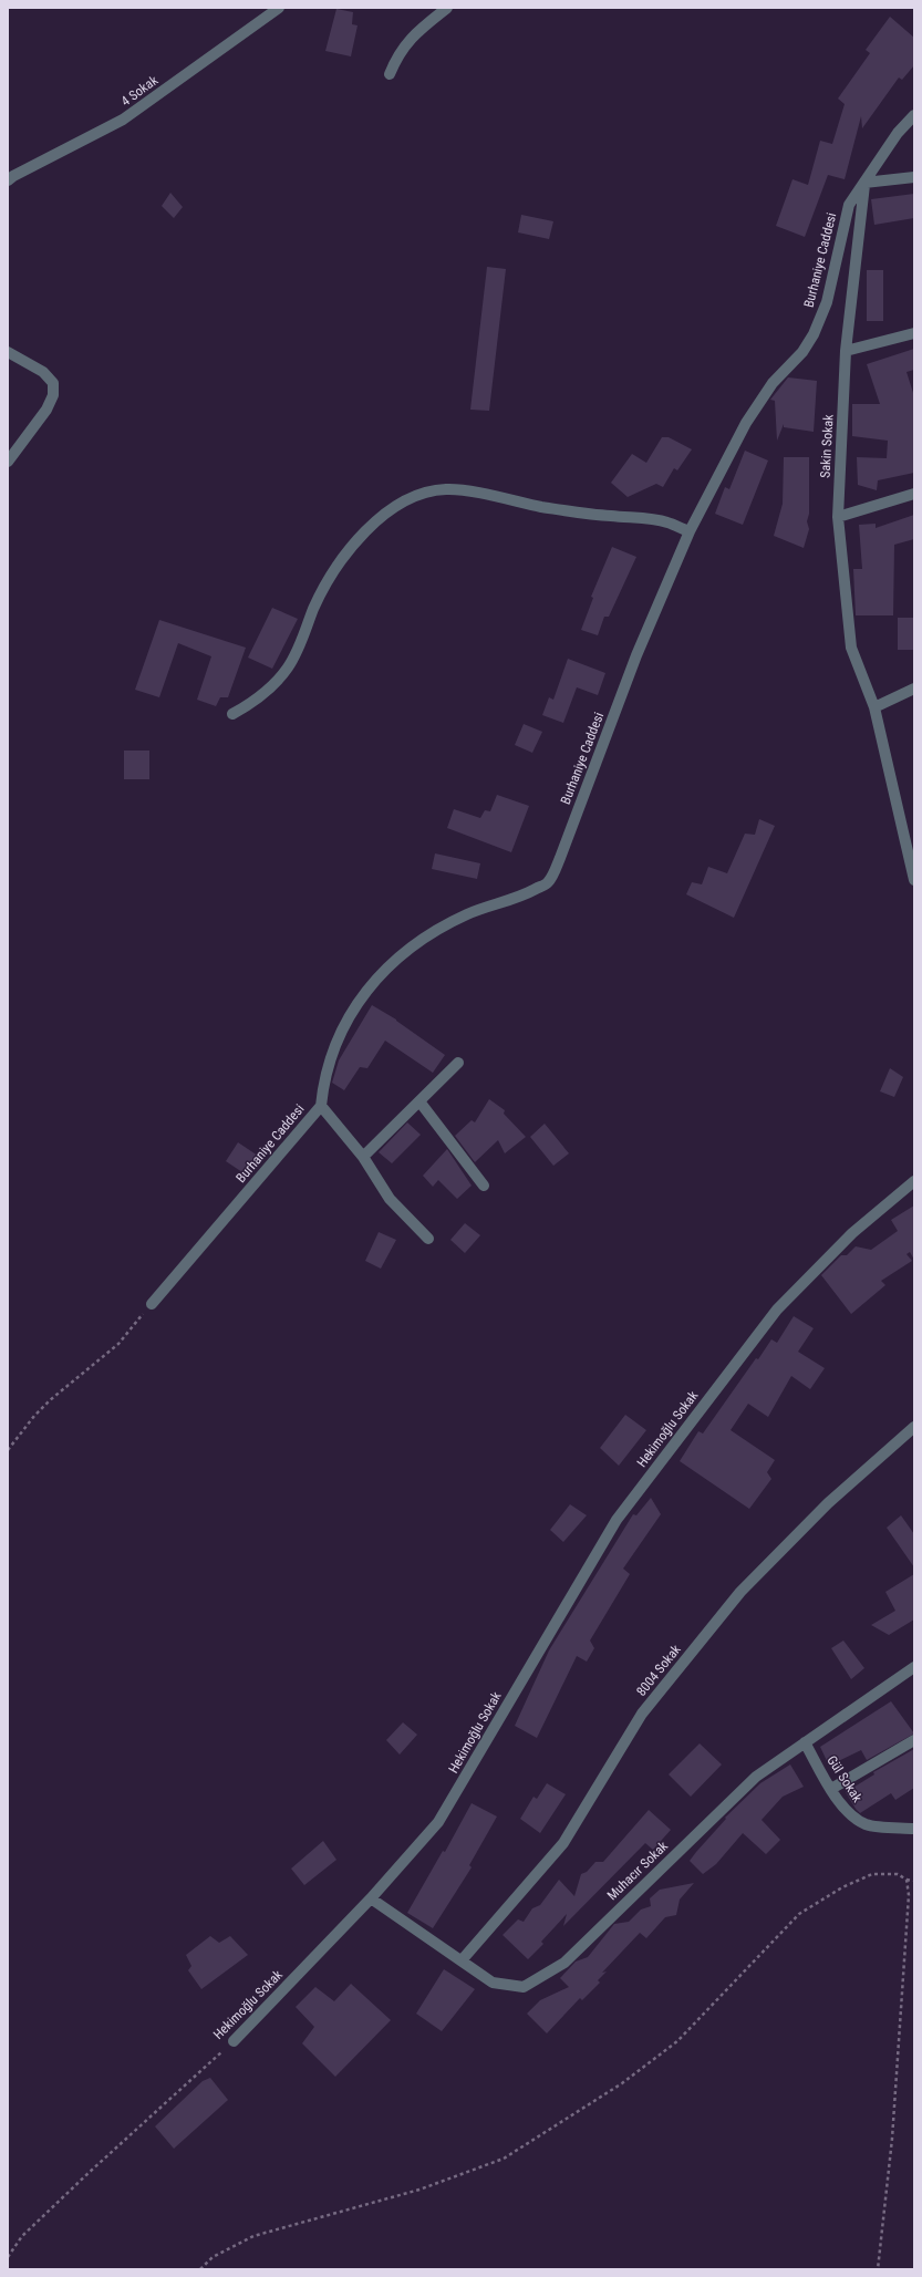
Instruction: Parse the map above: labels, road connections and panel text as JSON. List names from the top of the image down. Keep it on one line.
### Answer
{"streets":{"street":["4 Sokak","Burhaniye Caddesi","Sakin Sokak","Hekimoğlu Sokak","8004 Sokak","Gül Sokak","Muhacır Sokak"]},"crossings":[["Burhaniye Caddesi","Sakin Sokak"],["Hekimoğlu Sokak","Muhacır Sokak"],["8004 Sokak","Muhacır Sokak"],["Gül Sokak","Muhacır Sokak"]]}
